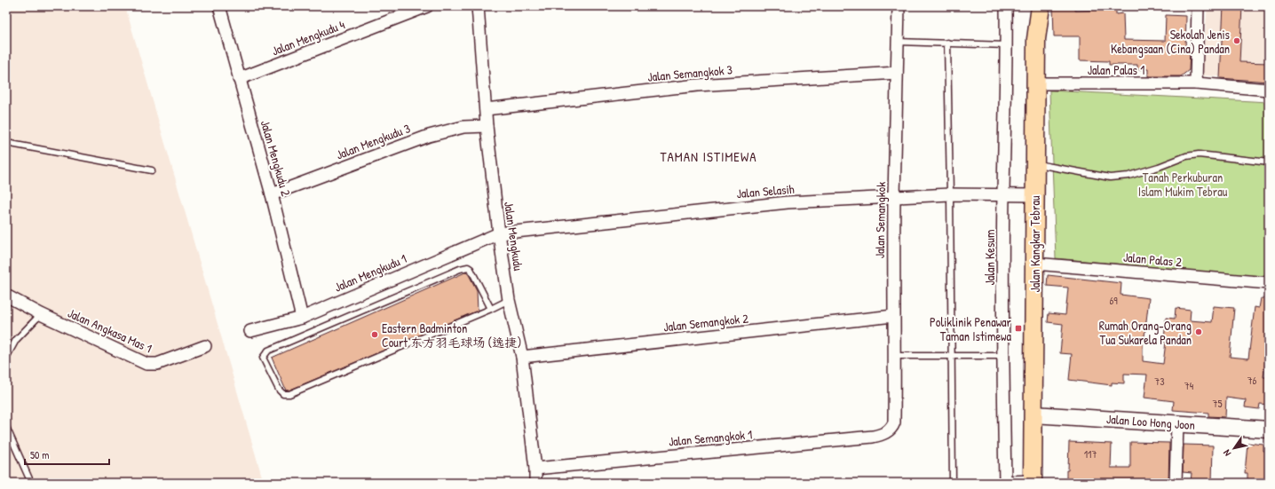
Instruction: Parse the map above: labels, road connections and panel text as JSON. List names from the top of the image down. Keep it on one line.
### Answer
{"streets":{"main road":["Jalan Kangkar Tebrau"],"street":["Jalan Mengkudu 4","Jalan Palas 1","Jalan Semangkok 3","Jalan Mengkudu 3","Jalan Mengkudu 2","Jalan Selasih","Jalan Semangkok","Jalan Mengkudu","Jalan Kesum","Jalan Palas 2","Jalan Mengkudu 1","Jalan Semangkok 2","Jalan Angkasa Mas 1","Jalan Loo Hong Joon","Jalan Semangkok 1"]},"crossings":[["Jalan Mengkudu 4","Jalan Mengkudu 2"],["Jalan Palas 1","Jalan Kangkar Tebrau"],["Jalan Semangkok 3","Jalan Semangkok"],["Jalan Semangkok 3","Jalan Mengkudu"],["Jalan Mengkudu 3","Jalan Mengkudu 2"],["Jalan Mengkudu 3","Jalan Mengkudu"],["Jalan Mengkudu 2","Jalan Mengkudu 1"],["Jalan Selasih","Jalan Semangkok"],["Jalan Selasih","Jalan Mengkudu"],["Jalan Selasih","Jalan Kangkar Tebrau"],["Jalan Selasih","Jalan Kesum"],["Jalan Selasih","Jalan Mengkudu 1"],["Jalan Semangkok","Jalan Semangkok 2"],["Jalan Semangkok","Jalan Semangkok 1"],["Jalan Mengkudu","Jalan Mengkudu 1"],["Jalan Mengkudu","Jalan Semangkok 2"],["Jalan Mengkudu","Jalan Semangkok 1"],["Jalan Kangkar Tebrau","Jalan Kesum"],["Jalan Kangkar Tebrau","Jalan Palas 2"],["Jalan Kangkar Tebrau","Jalan Loo Hong Joon"]],"districts":["TAMAN ISTIMEWA"],"parks":["Tanah Perkuburan Islam Mukim Tebrau"],"places":{"other":["Sekolah Jenis Kebangsaan (Cina) Pandan","Rumah Orang-Orang Tua Sukarela Pandan","Eastern Badminton Court 东方羽毛球场 (逸捷)"],"transit":["Poliklinik Penawar Taman Istimewa"]},"house_numbers":["69","76","73","74","75","117"],"scale_bar":"50 m","north":"bottom left"}
